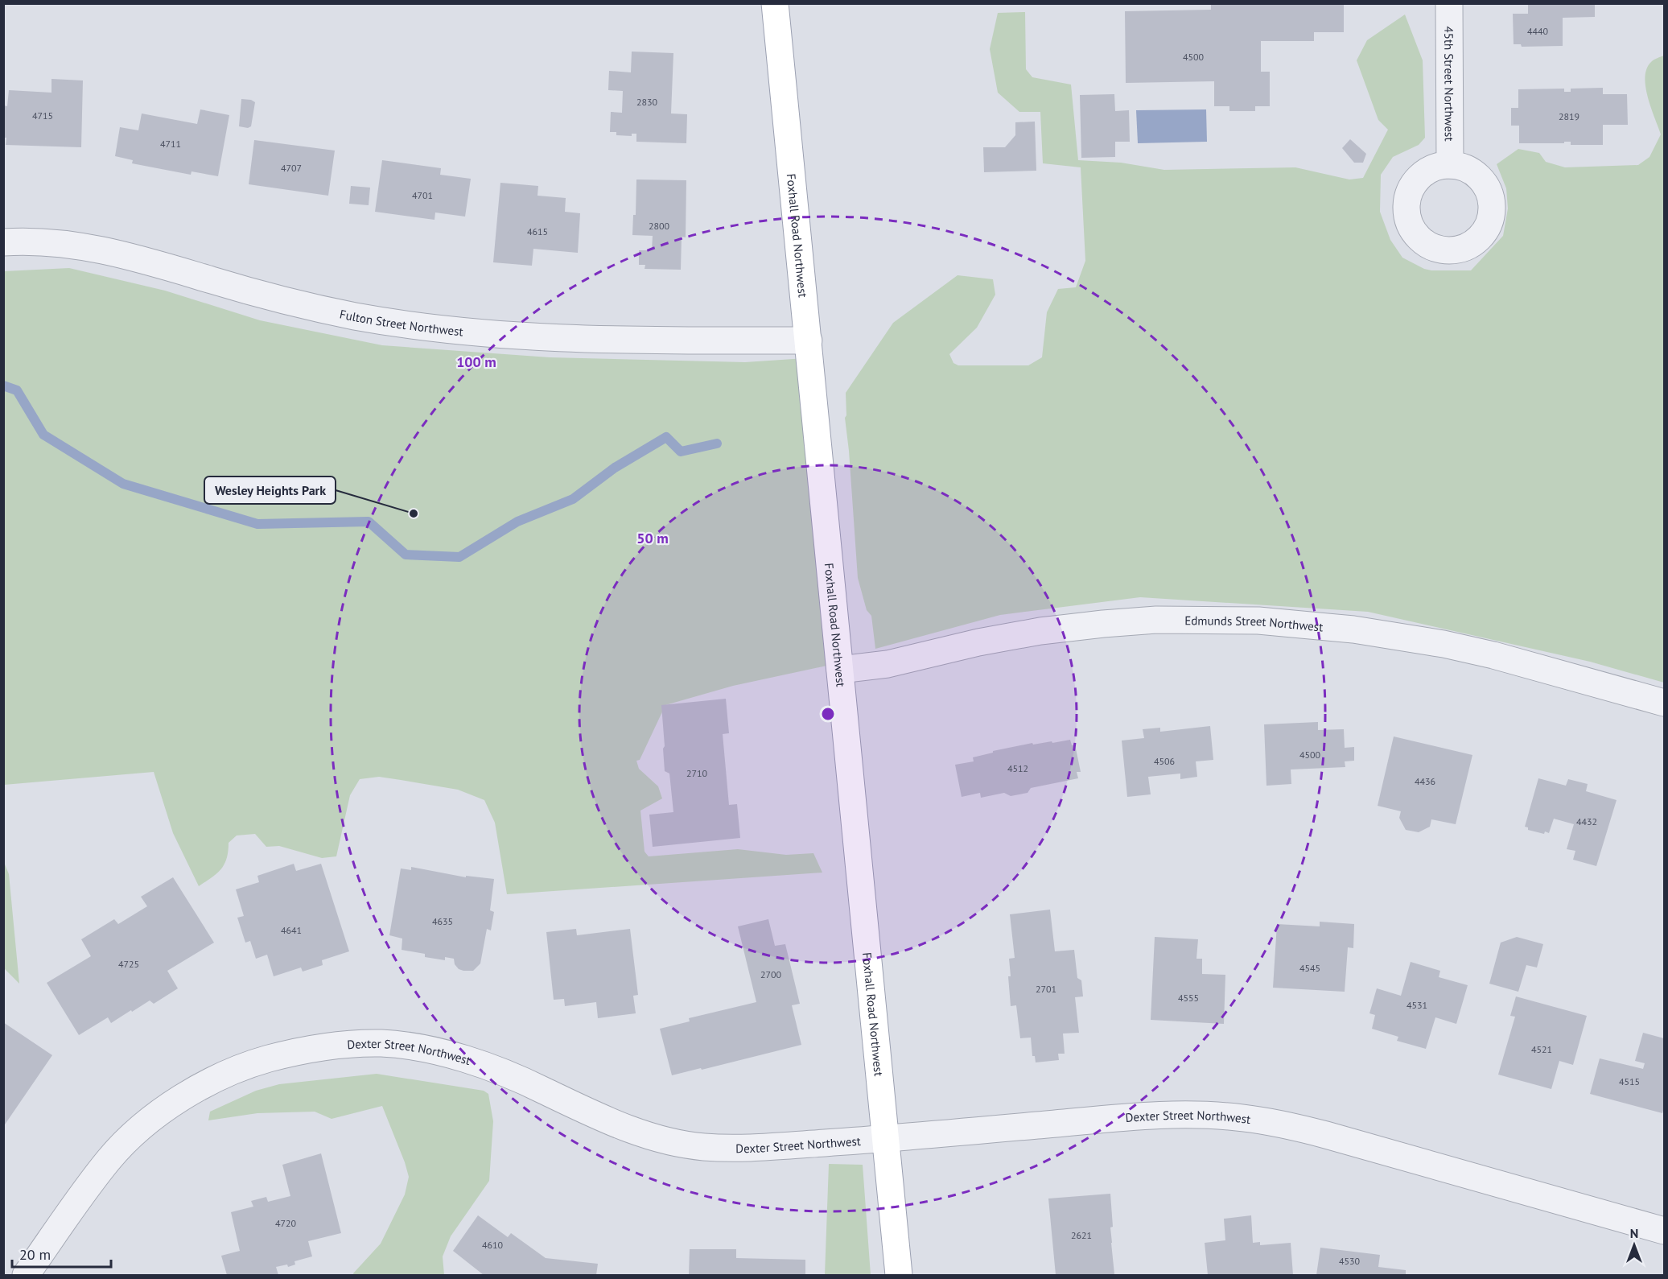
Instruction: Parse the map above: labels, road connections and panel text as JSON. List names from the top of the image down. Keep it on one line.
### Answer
{"streets":{"main road":["Foxhall Road Northwest"],"street":["45th Street Northwest","Fulton Street Northwest","Edmunds Street Northwest","Dexter Street Northwest"]},"crossings":[["Foxhall Road Northwest","Fulton Street Northwest"],["Foxhall Road Northwest","Edmunds Street Northwest"],["Foxhall Road Northwest","Dexter Street Northwest"]],"places":["Wesley Heights Park"],"house_numbers":["4440","4500","2830","4715","2819","4711","4707","4701","2800","4615","4500","4506","4512","2710","4436","4432","4635","4641","4725","4545","2700","2701","4555","4531","4521","4515","4720","2621","4610","4530"],"scale_bar":"20 m","north":"top","rings":["100 m","50 m"]}
